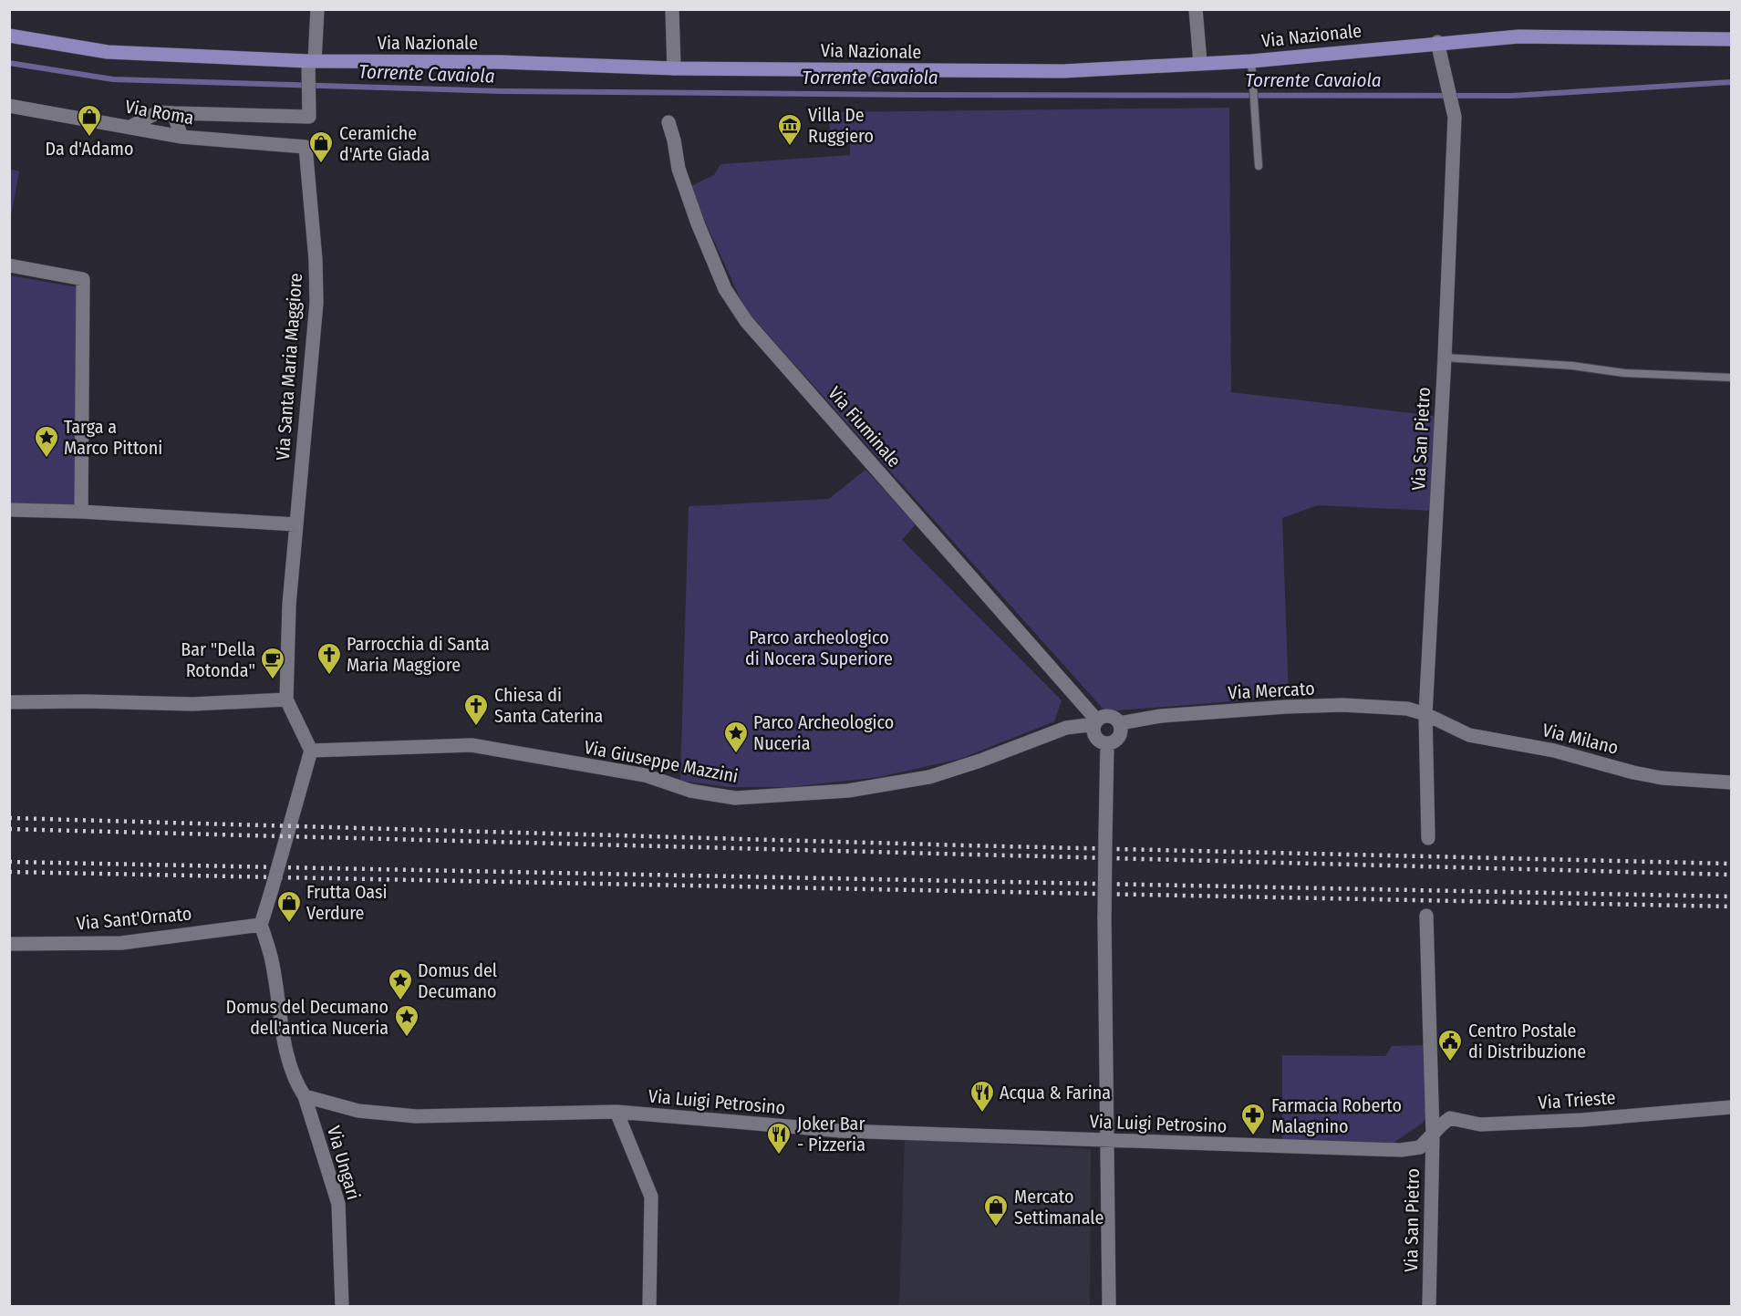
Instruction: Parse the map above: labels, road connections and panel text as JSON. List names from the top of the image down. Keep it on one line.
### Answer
{"streets":{"main road":["Via Nazionale"],"street":["Via Roma","Via Santa Maria Maggiore","Via Fiuminale","Via San Pietro","Via Mercato","Via Milano","Via Giuseppe Mazzini","Via Sant'Ornato","Via Trieste","Via Luigi Petrosino","Via Ungari"]},"crossings":[["Via Nazionale","Via San Pietro"],["Via Roma","Via Santa Maria Maggiore"],["Via Santa Maria Maggiore","Via Giuseppe Mazzini"],["Via Fiuminale","Via Mercato"],["Via Fiuminale","Via Giuseppe Mazzini"],["Via San Pietro","Via Mercato"],["Via San Pietro","Via Milano"],["Via San Pietro","Via Trieste"],["Via San Pietro","Via Luigi Petrosino"],["Via Mercato","Via Milano"],["Via Mercato","Via Giuseppe Mazzini"],["Via Trieste","Via Luigi Petrosino"],["Via Luigi Petrosino","Via Ungari"]],"water":["Torrente Cavaiola"],"parks":["Parco archeologico di Nocera Superiore"],"places":{"shop":["Da d'Adamo","Ceramiche d'Arte Giada","Frutta Oasi Verdure","Mercato Settimanale"],"museum":["Villa De Ruggiero"],"place":["Targa a Marco Pittoni","Parco Archeologico Nuceria","Domus del Decumano","Domus del Decumano dell'antica Nuceria"],"church":["Parrocchia di Santa Maria Maggiore","Chiesa di Santa Caterina"],"cafe":["Bar \"Della Rotonda\""],"public building":["Centro Postale di Distribuzione"],"restaurant":["Acqua & Farina","Joker Bar - Pizzeria"],"pharmacy":["Farmacia Roberto Malagnino"]}}
